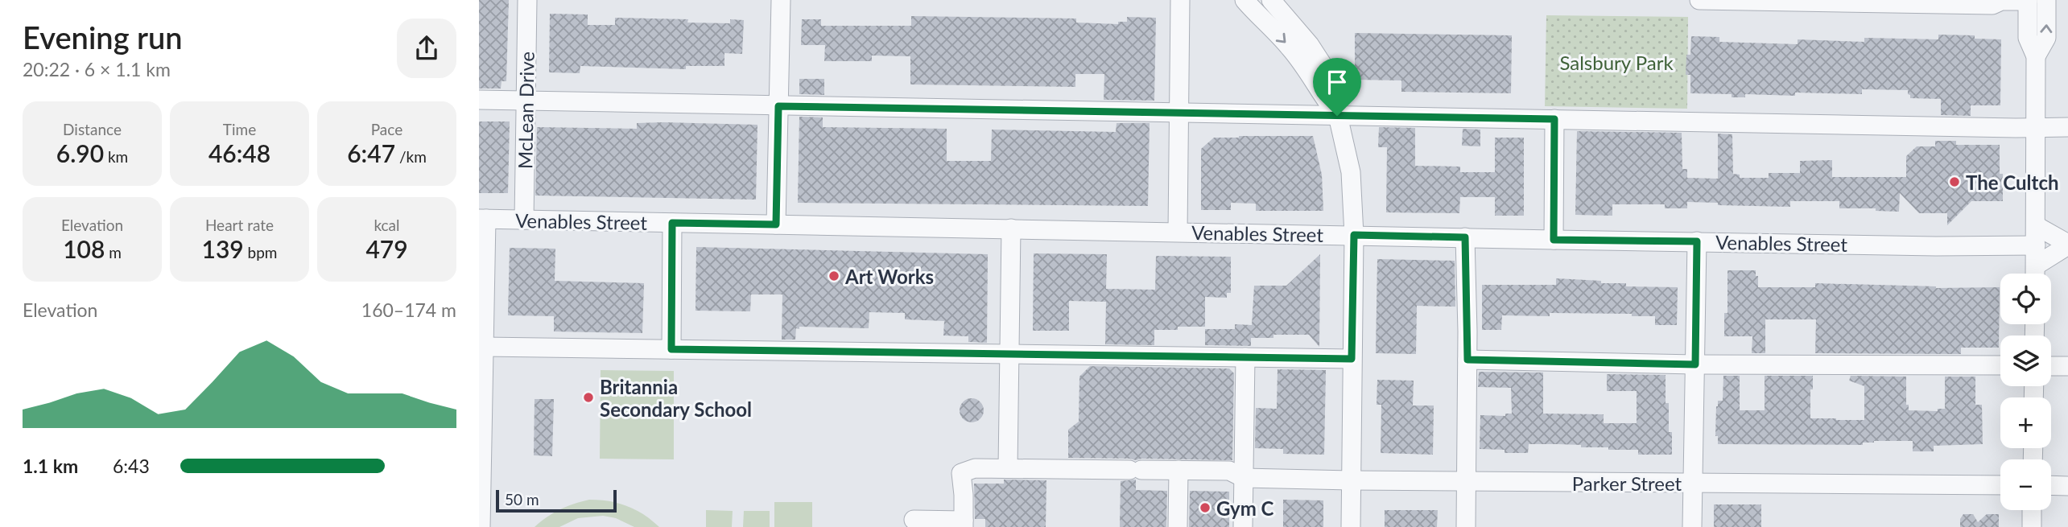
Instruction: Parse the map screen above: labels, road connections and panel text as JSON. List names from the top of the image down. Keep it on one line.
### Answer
{"streets":{"street":["McLean Drive","Venables Street","Parker Street"]},"crossings":[["McLean Drive","Venables Street"]],"parks":["Salsbury Park"],"places":["The Cultch","Art Works","Britannia Secondary School","Gym C"],"scale_bar":"50 m","page":{"heading":["Evening run","20:22 · 6 × 1.1 km"],"stats":[["Distance","6.90 km"],["Time","46:48"],["Pace","6:47 /km"],["Elevation","108 m"],["Heart rate","139 bpm"],["kcal","479"]],"map_buttons":["+","−"],"chart":["Elevation","160–174 m"],"list":[{"name":"1.1 km","note":"6:43"}],"scale":"50 m"}}
